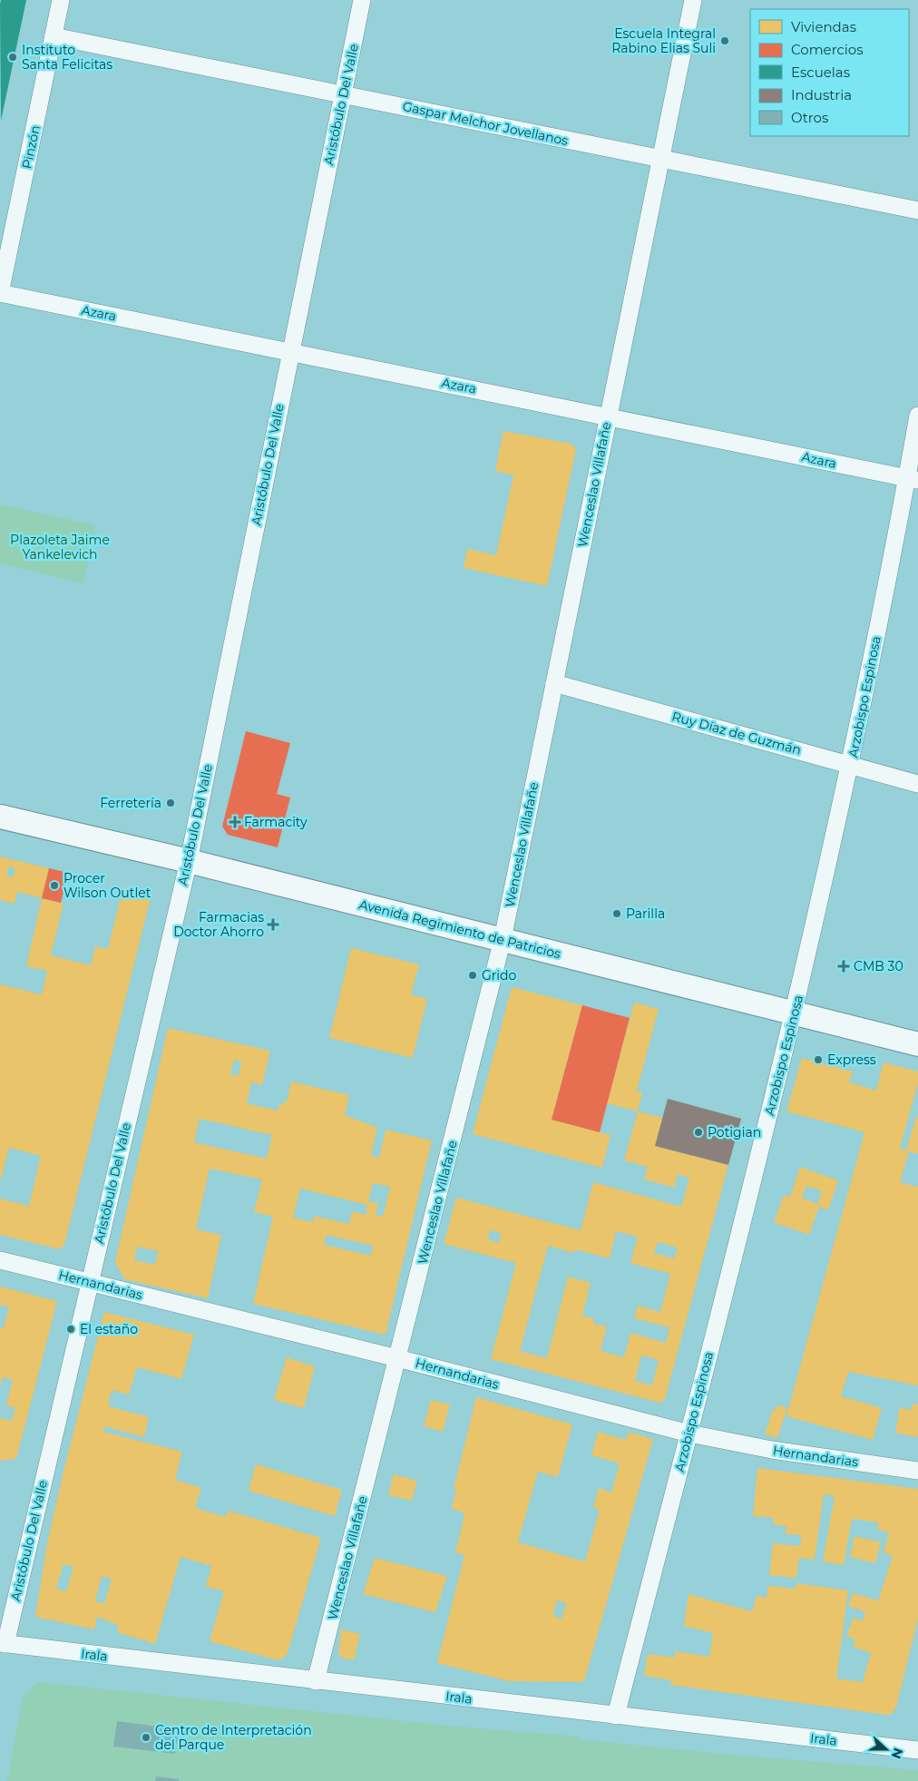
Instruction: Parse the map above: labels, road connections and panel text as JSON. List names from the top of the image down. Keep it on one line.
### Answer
{"streets":{"main road":["Avenida Regimiento de Patricios"],"street":["Aristóbulo Del Valle","Gaspar Melchor Jovellanos","Pinzón","Azara","Wenceslao Villafañe","Arzobispo Espinosa","Ruy Díaz de Guzmán","Hernandarias","Irala"]},"crossings":[["Aristóbulo Del Valle","Gaspar Melchor Jovellanos"],["Aristóbulo Del Valle","Azara"],["Aristóbulo Del Valle","Avenida Regimiento de Patricios"],["Aristóbulo Del Valle","Hernandarias"],["Aristóbulo Del Valle","Irala"],["Gaspar Melchor Jovellanos","Pinzón"],["Gaspar Melchor Jovellanos","Wenceslao Villafañe"],["Pinzón","Azara"],["Azara","Wenceslao Villafañe"],["Azara","Arzobispo Espinosa"],["Wenceslao Villafañe","Ruy Díaz de Guzmán"],["Wenceslao Villafañe","Avenida Regimiento de Patricios"],["Wenceslao Villafañe","Hernandarias"],["Wenceslao Villafañe","Irala"],["Arzobispo Espinosa","Ruy Díaz de Guzmán"],["Arzobispo Espinosa","Avenida Regimiento de Patricios"],["Arzobispo Espinosa","Hernandarias"],["Arzobispo Espinosa","Irala"]],"parks":["Plazoleta Jaime Yankelevich"],"places":{"other":["Escuela Integral Rabino Elias Suli","Instituto Santa Felicitas","Ferretería","Procer Wilson Outlet","Parilla","Grido","Express","Potigian","El estaño","Centro de Interpretación del Parque"],"health":["Farmacity","Farmacias Doctor Ahorro","CMB 30"]},"legend":["Viviendas","Comercios","Escuelas","Industria","Otros"],"north":"right"}
